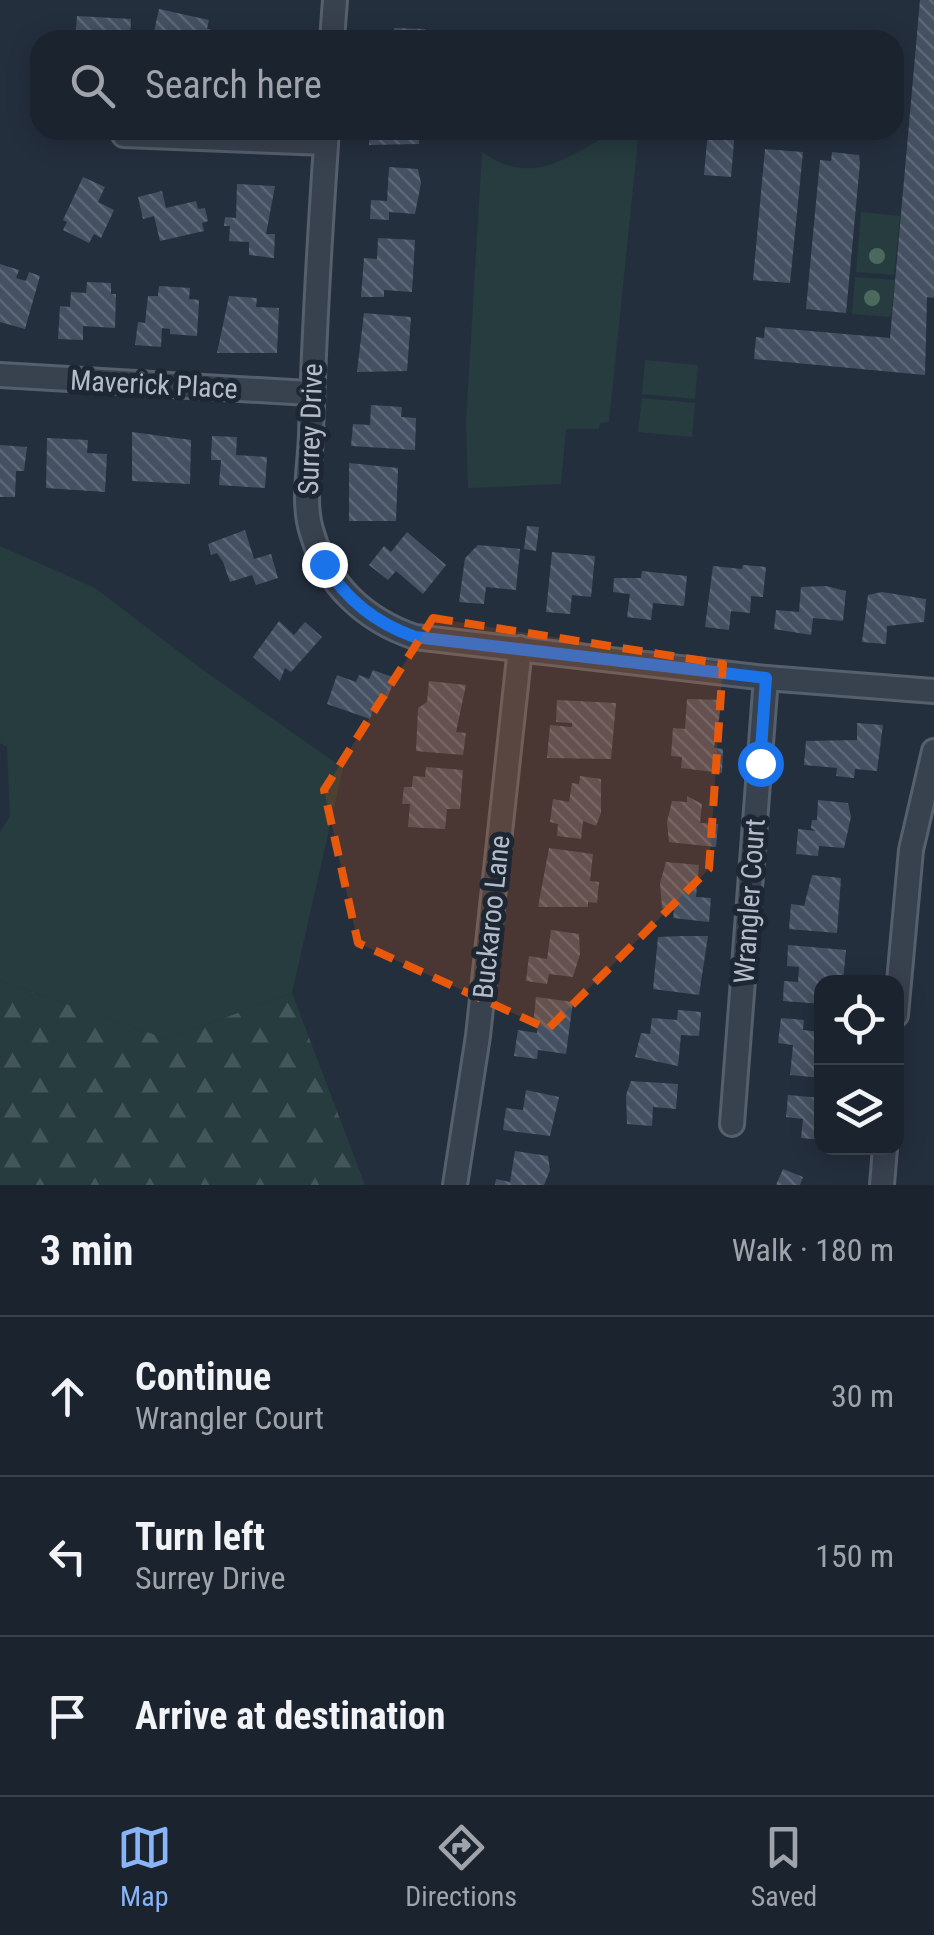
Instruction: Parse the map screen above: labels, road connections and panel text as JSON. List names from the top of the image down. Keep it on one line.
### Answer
{"streets":{"street":["Maverick Place","Surrey Drive","Wrangler Court","Buckaroo Lane"]},"crossings":[["Maverick Place","Surrey Drive"],["Surrey Drive","Wrangler Court"],["Surrey Drive","Buckaroo Lane"]],"page":{"search":"Search here","heading":["3 min","Walk · 180 m"],"list":[["Continue","Wrangler Court","30 m"],["Turn left","Surrey Drive","150 m"],"Arrive at destination"],"nav":["Map","Directions","Saved"]}}
